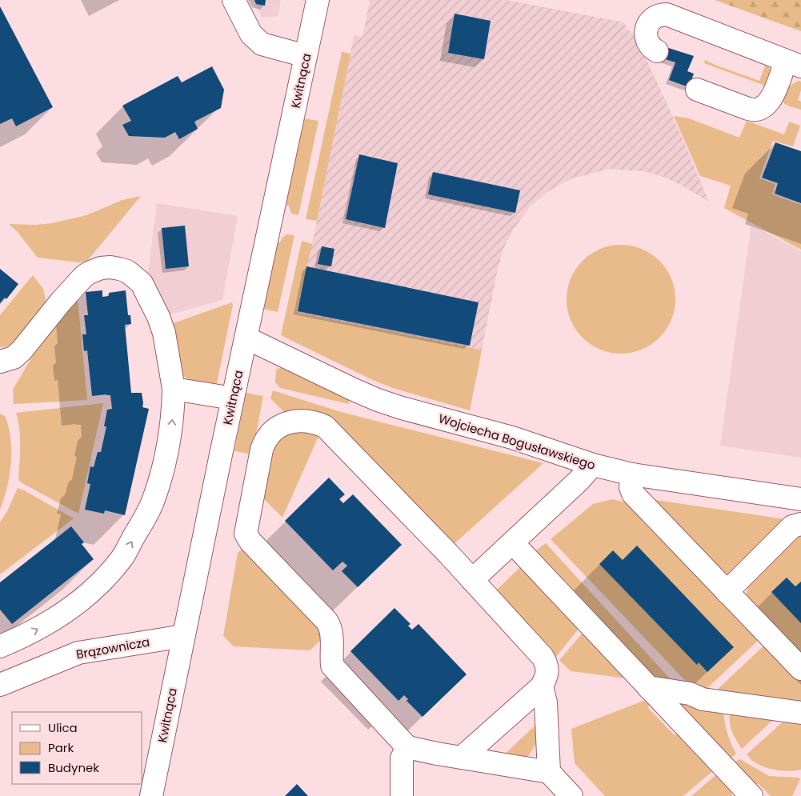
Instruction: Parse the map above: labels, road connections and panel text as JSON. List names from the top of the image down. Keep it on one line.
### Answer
{"streets":{"street":["Kwitnąca","Wojciecha Bogusławskiego","Brązownicza"]},"crossings":[["Kwitnąca","Wojciecha Bogusławskiego"],["Kwitnąca","Brązownicza"]],"legend":["Ulica","Park","Budynek"]}
